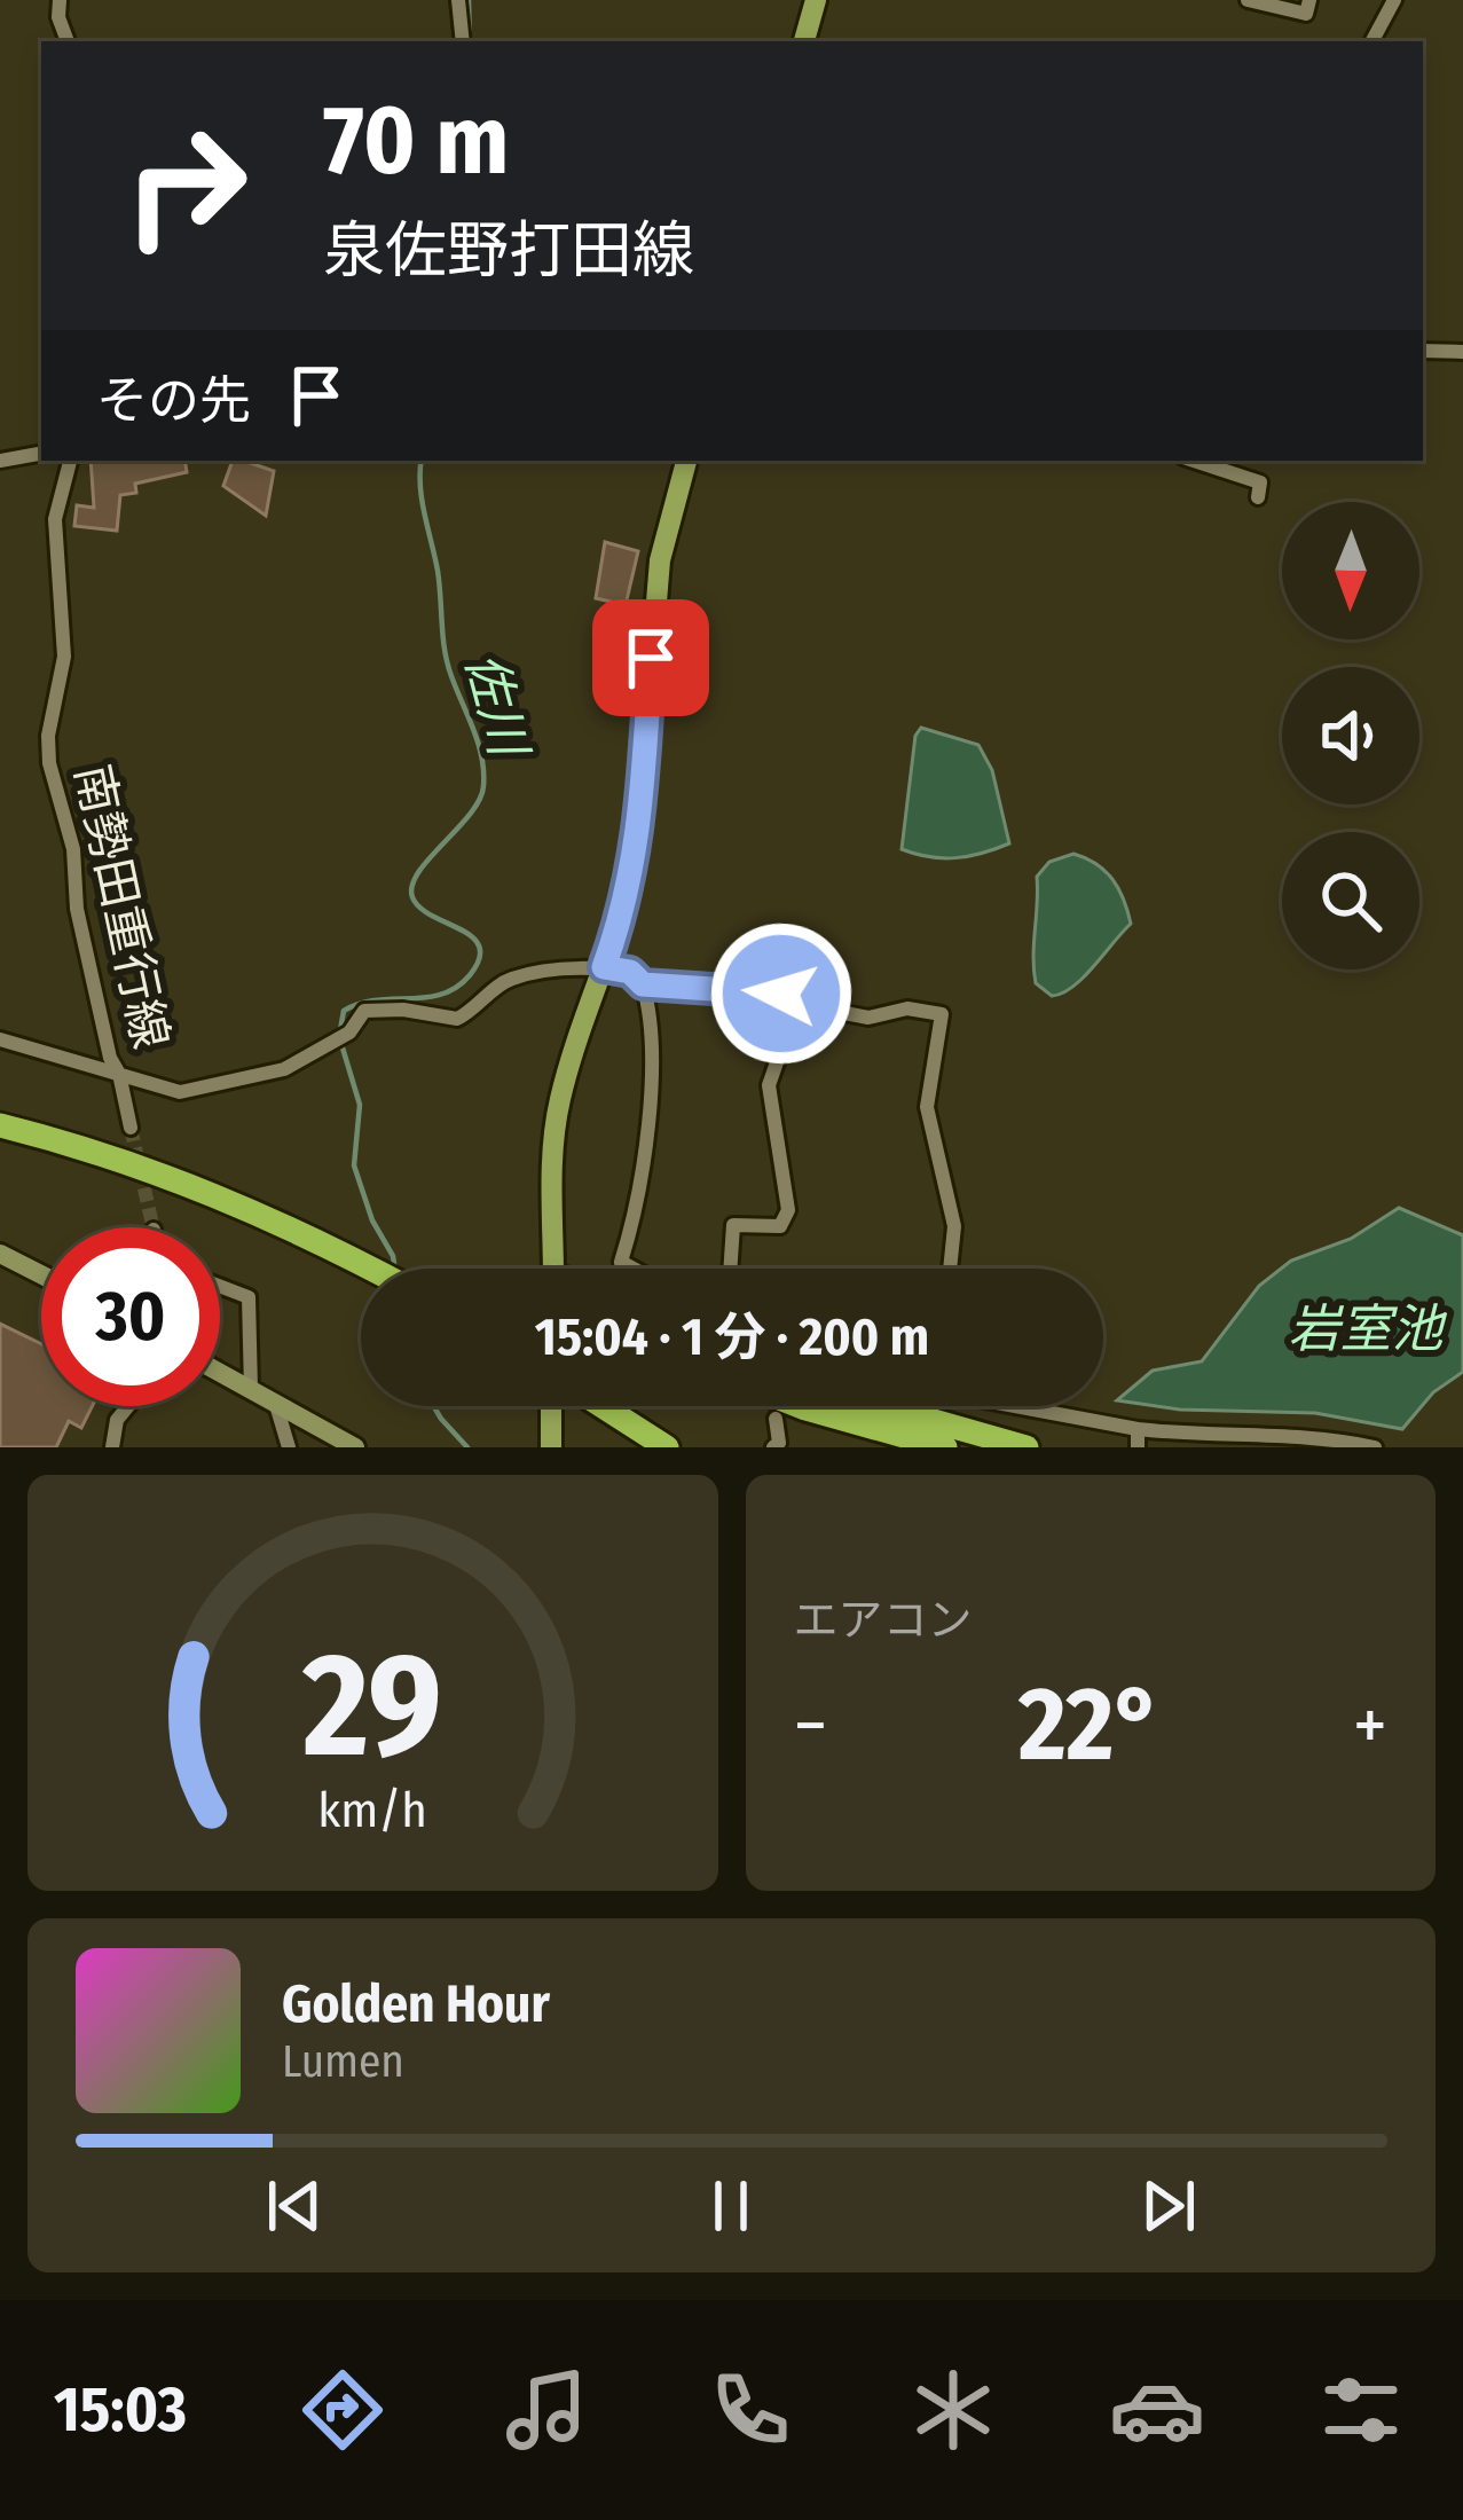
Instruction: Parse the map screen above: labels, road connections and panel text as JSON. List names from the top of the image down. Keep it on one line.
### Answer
{"streets":{"street":["南勢田重行線"]},"water":["佐川","岩室池"],"north":"bottom","page":{"turn":["70 m","泉佐野打田線"],"then":"その先","limit":"30","trip":"15:04 · 1 分 · 200 m","tile":"エアコン","heat":["−","22°","+"],"song":["Golden Hour","Lumen"],"tabs":"15:03","gauge":["29","km/h"]}}
